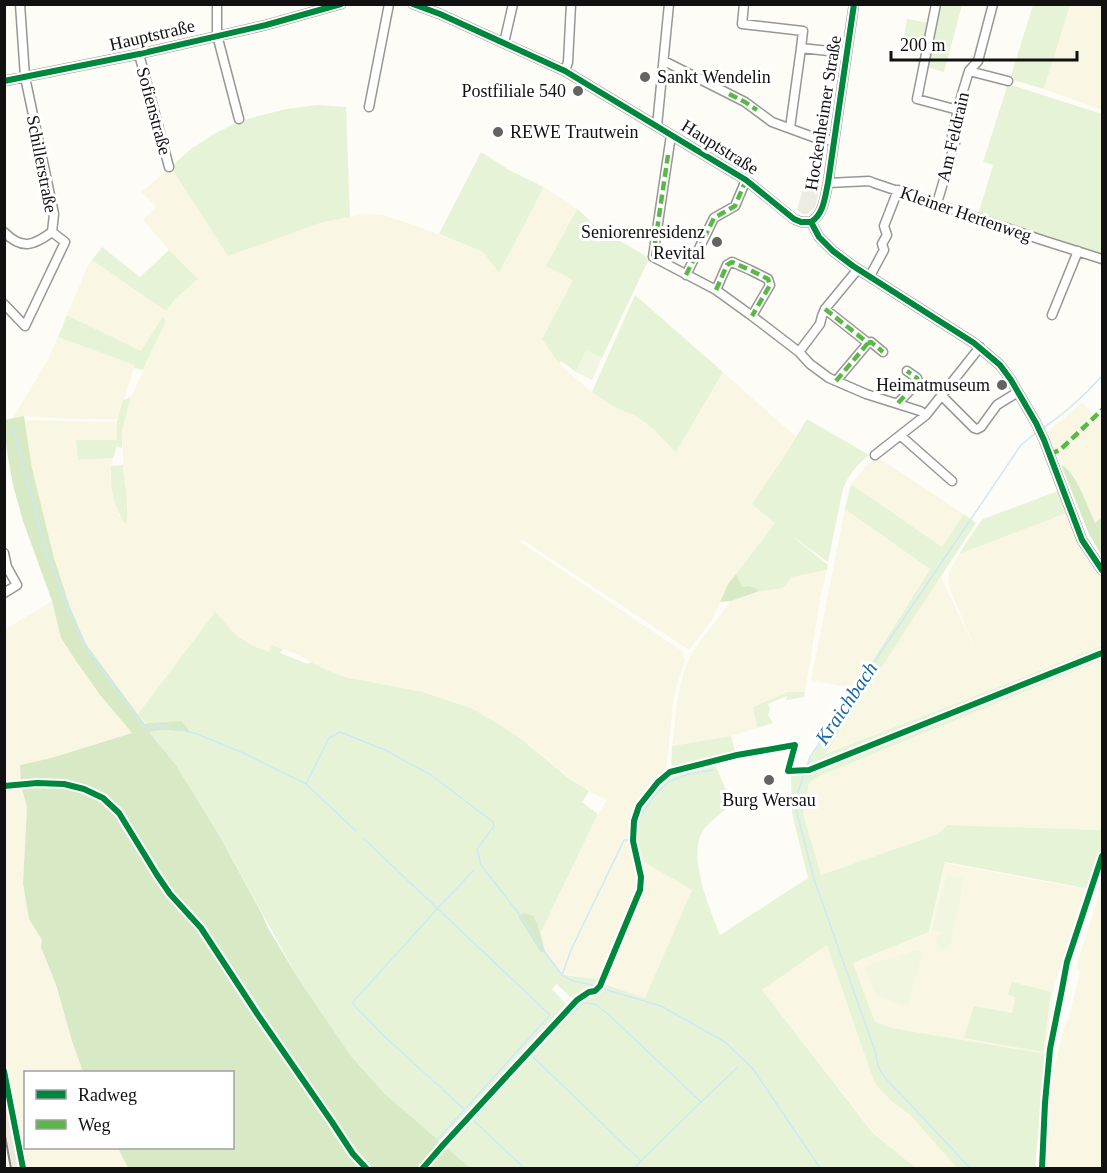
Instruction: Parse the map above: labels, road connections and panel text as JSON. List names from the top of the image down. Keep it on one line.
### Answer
{"streets":{"street":["Hauptstraße","Sofienstraße","Hockenheimer Straße","Am Feldrain","Schillerstraße","Kleiner Hertenweg"]},"crossings":[["Hauptstraße","Sofienstraße"],["Hauptstraße","Hockenheimer Straße"],["Hauptstraße","Schillerstraße"],["Hockenheimer Straße","Kleiner Hertenweg"],["Am Feldrain","Kleiner Hertenweg"]],"water":["Kraichbach"],"places":["Sankt Wendelin","Postfiliale 540","REWE Trautwein","Seniorenresidenz Revital","Heimatmuseum","Burg Wersau"],"legend":["Radweg","Weg"],"scale_bar":"200 m"}
